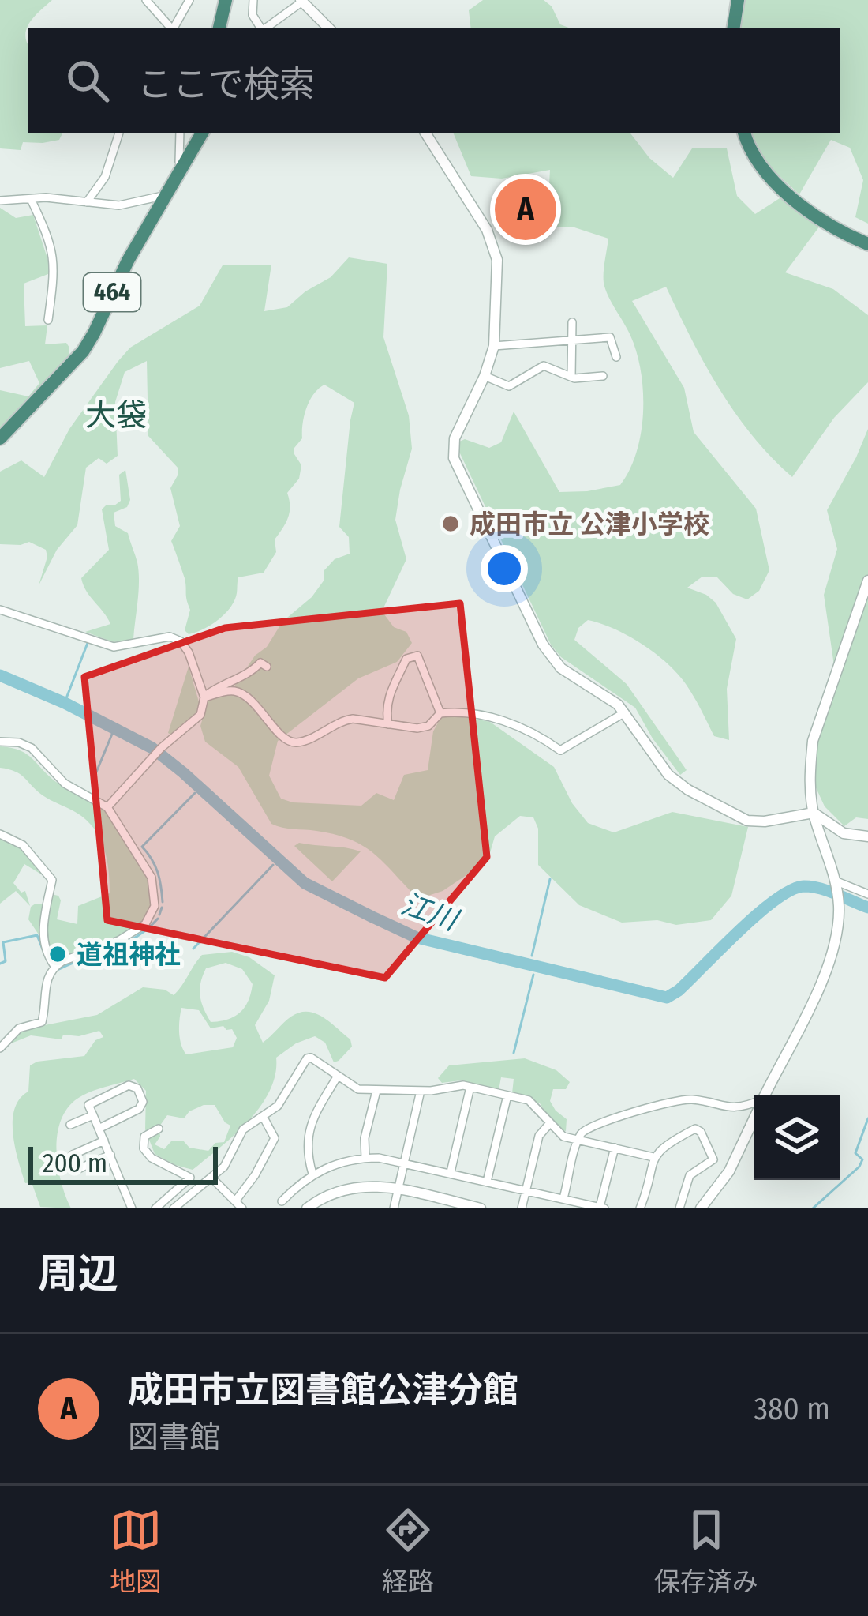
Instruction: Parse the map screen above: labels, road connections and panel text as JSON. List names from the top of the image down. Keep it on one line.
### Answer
{"streets":{"highway":["464"]},"districts":["大袋"],"water":["江川"],"places":["成田市立 公津小学校","道祖神社"],"scale_bar":"200 m","page":{"search":"ここで検索","pins":"A","scale":"200 m","heading":"周辺","list":[{"mark":"A","name":"成田市立図書館公津分館","note":"図書館","value":"380 m"}],"nav":["地図","経路","保存済み"]}}
